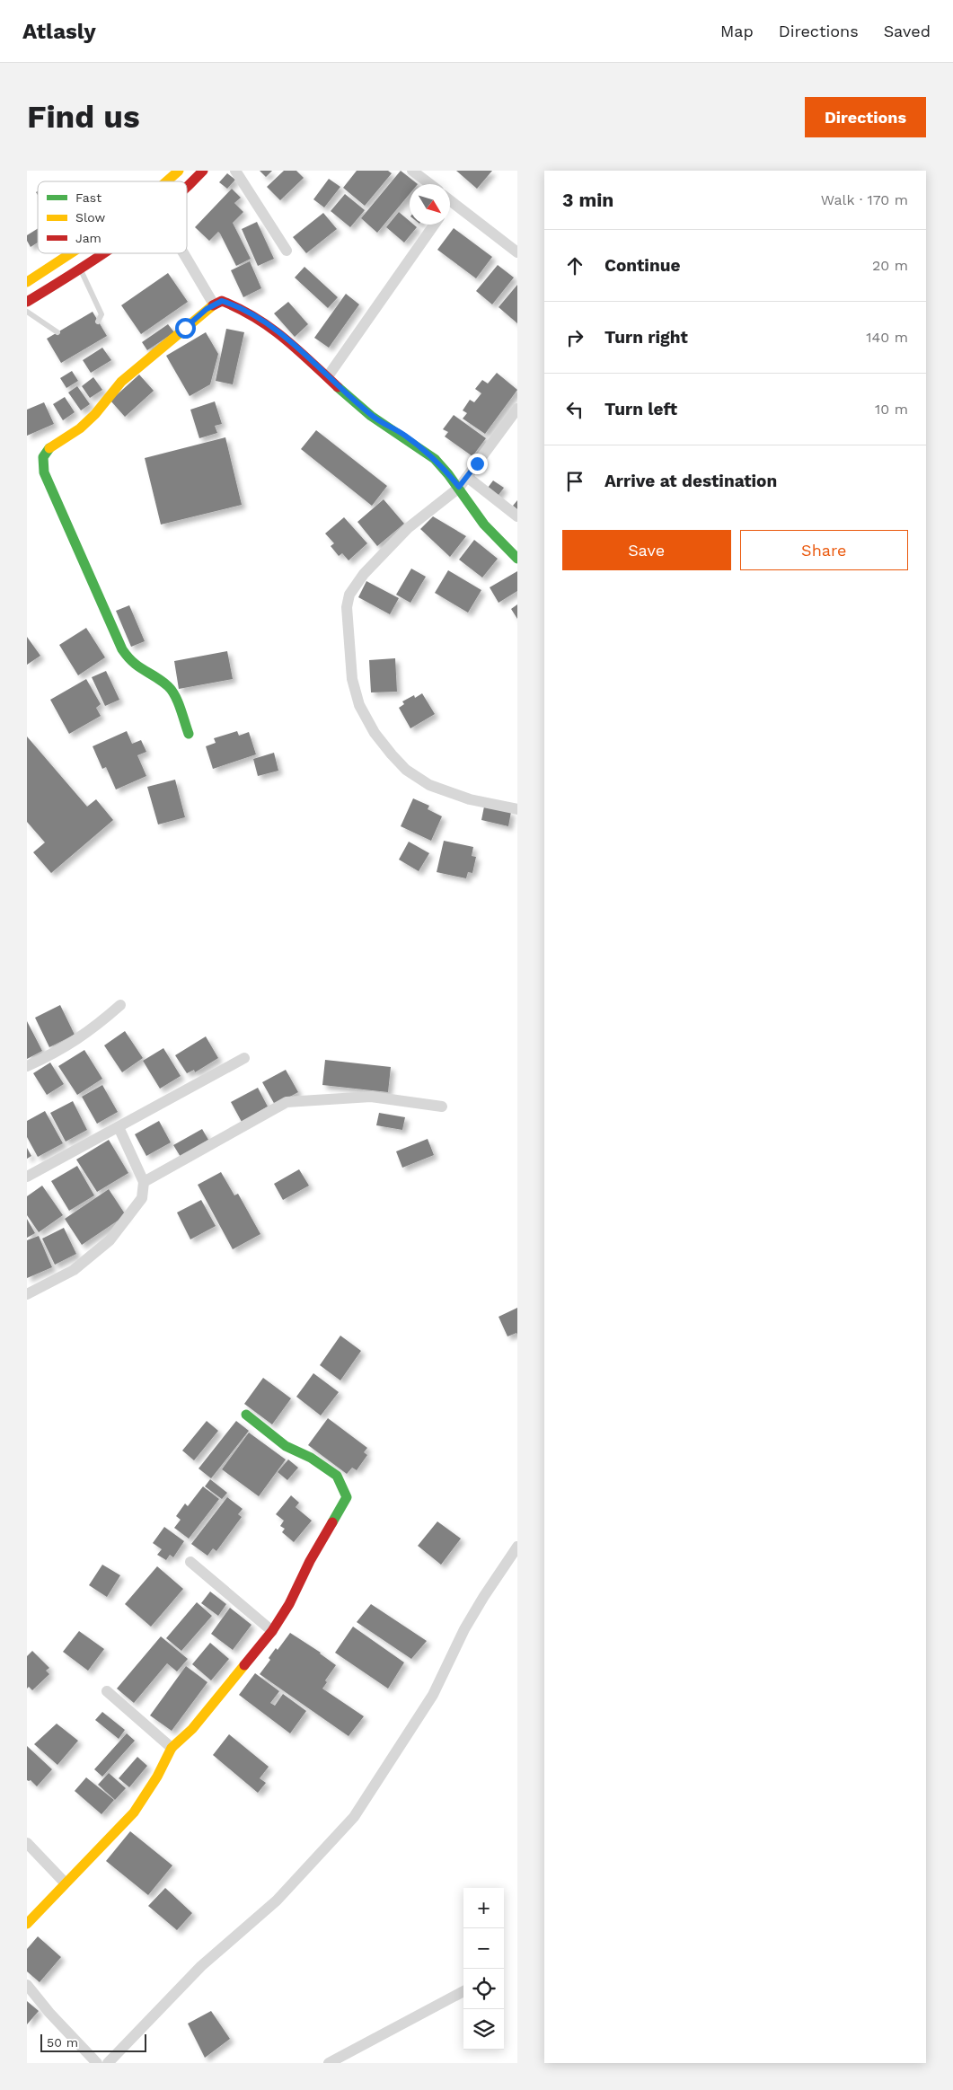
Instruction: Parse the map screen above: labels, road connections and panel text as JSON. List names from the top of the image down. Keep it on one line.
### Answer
{"legend":["Fast","Slow","Jam"],"scale_bar":"50 m","north":"bottom right","page":{"header":"Atlasly","nav":["Map","Directions","Saved"],"buttons":["Directions",["Save","Share"]],"title":"Find us","heading":["3 min","Walk · 170 m"],"list":[["Continue","20 m"],["Turn right","140 m"],["Turn left","10 m"],"Arrive at destination"],"map_buttons":["+","−"],"scale":"50 m"}}
